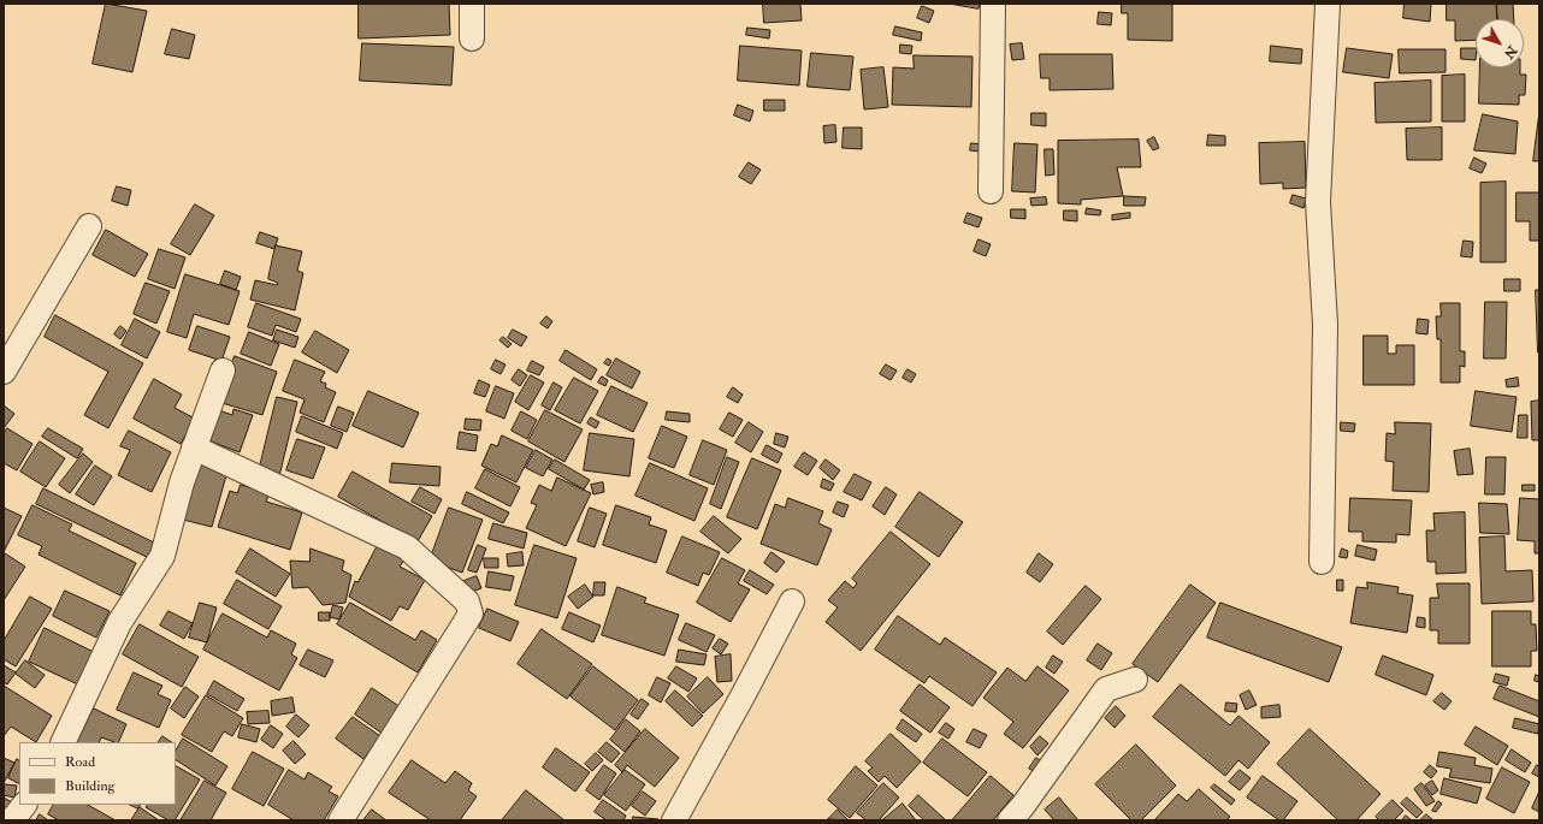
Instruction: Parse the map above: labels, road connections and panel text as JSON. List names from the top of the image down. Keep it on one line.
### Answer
{"legend":["Road","Building"],"north":"bottom right"}
